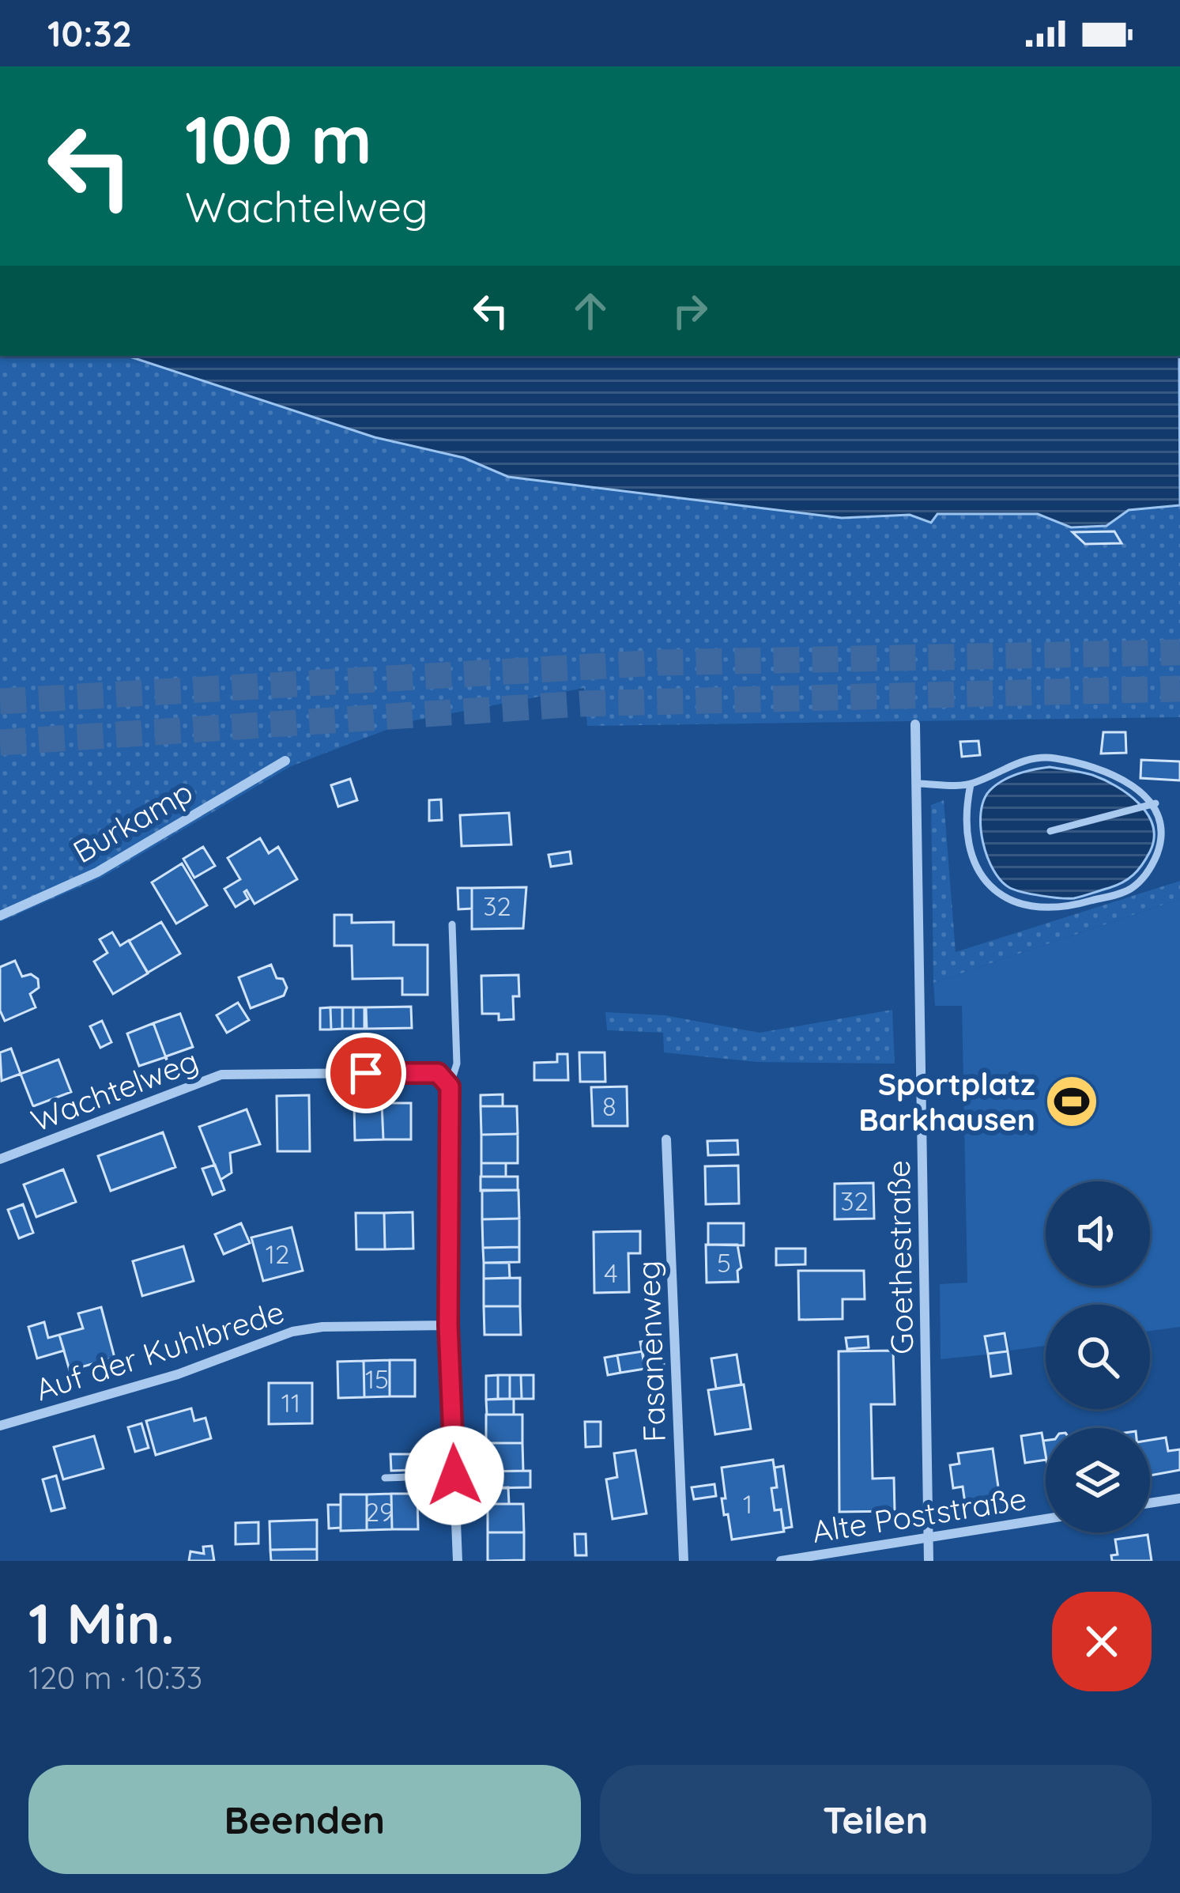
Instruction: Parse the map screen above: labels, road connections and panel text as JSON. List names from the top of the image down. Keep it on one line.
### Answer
{"streets":{"street":["Burkamp","Wachtelweg","Goethestraße","Auf der Kuhlbrede","Fasanenweg","Alte Poststraße"]},"crossings":[["Goethestraße","Alte Poststraße"]],"places":{"sports":["Sportplatz Barkhausen"]},"house_numbers":["32","8","32","12","5","4","15","11","1","29"],"page":{"status":"10:32","turn":["100 m","Wachtelweg"],"heading":["1 Min.","120 m · 10:33"],"buttons":["Beenden","Teilen"]}}
